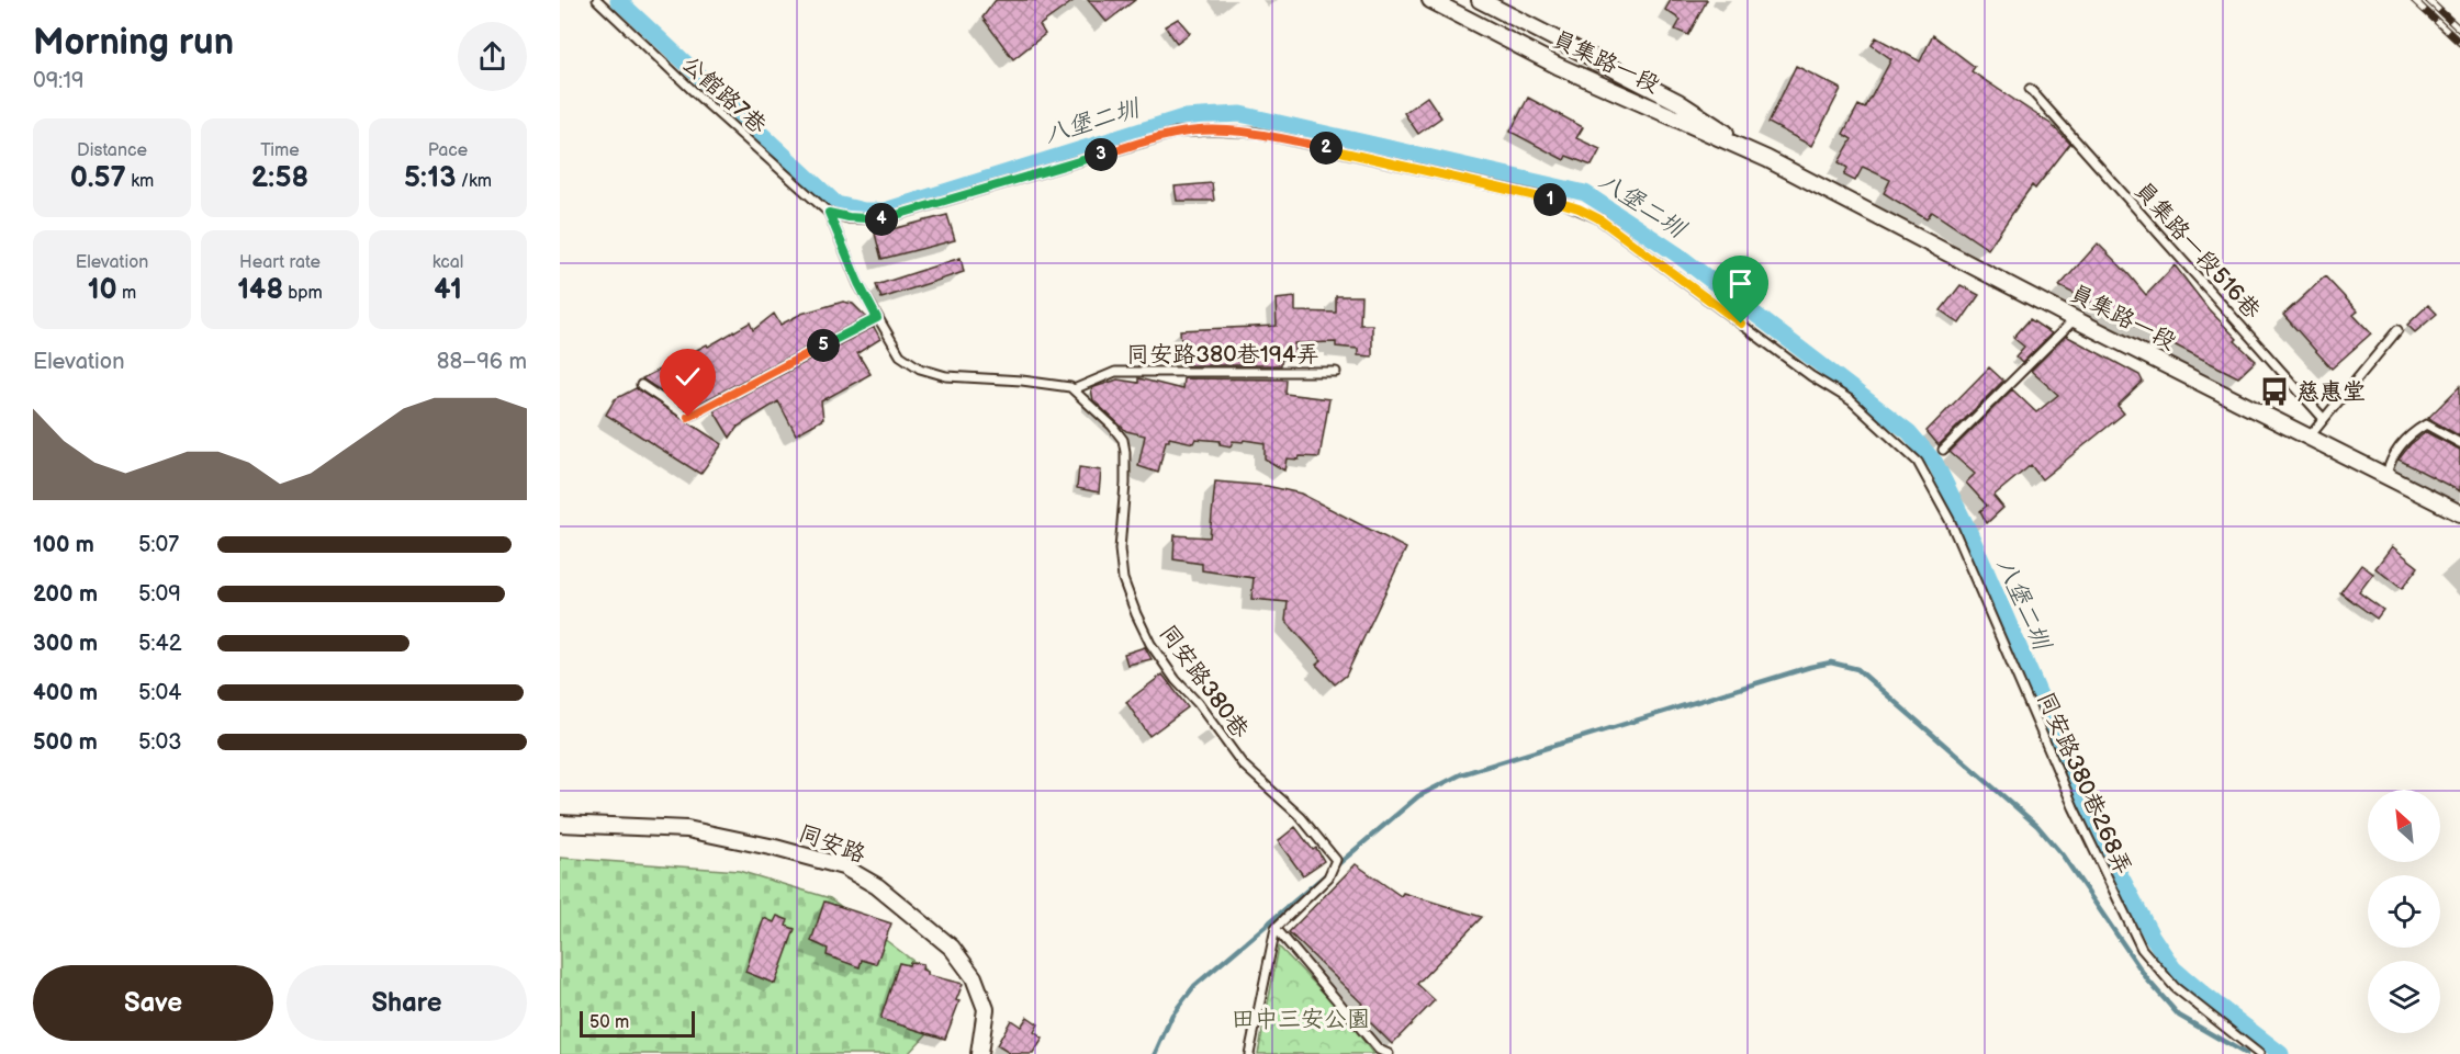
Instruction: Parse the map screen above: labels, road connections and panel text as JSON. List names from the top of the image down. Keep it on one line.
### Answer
{"streets":{"street":["員集路一段","同安路"],"lane":["公館路7巷","員集路一段516巷","同安路380巷194弄","同安路380巷","同安路380巷268弄"]},"crossings":[["公館路7巷","同安路380巷268弄"],["同安路380巷194弄","同安路380巷"]],"water":["八堡二圳"],"parks":["田中三安公園"],"places":{"bus stop":["慈惠堂"]},"scale_bar":"50 m","north":"top left","page":{"heading":["Morning run","09:19"],"stats":[["Distance","0.57 km"],["Time","2:58"],["Pace","5:13 /km"],["Elevation","10 m"],["Heart rate","148 bpm"],["kcal","41"]],"pins":["2","3","1","4","5"],"chart":["Elevation","88–96 m"],"list":[{"name":"100 m","note":"5:07"},{"name":"200 m","note":"5:09"},{"name":"300 m","note":"5:42"},{"name":"400 m","note":"5:04"},{"name":"500 m","note":"5:03"}],"buttons":["Save","Share"],"scale":"50 m"}}
